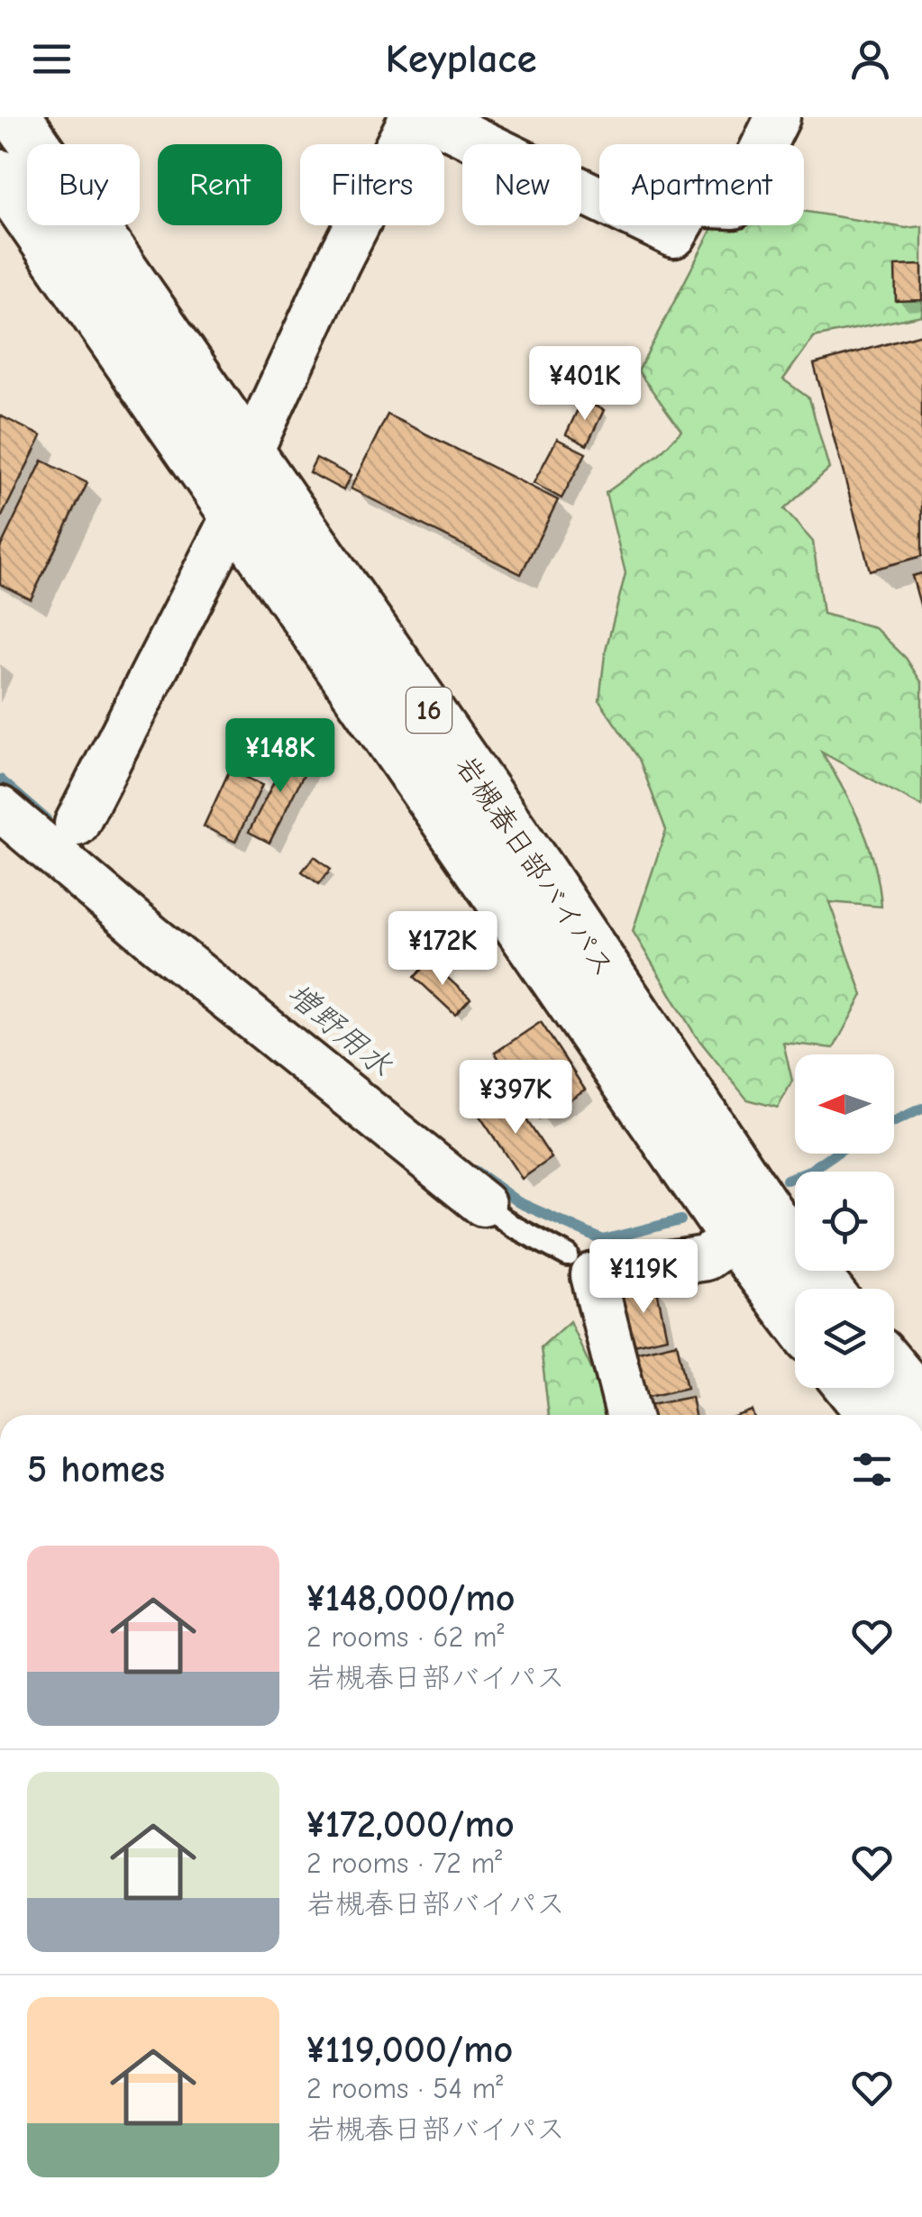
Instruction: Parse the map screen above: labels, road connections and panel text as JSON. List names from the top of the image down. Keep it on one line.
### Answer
{"streets":{"highway":["16","岩槻春日部バイパス"]},"water":["増野用水"],"north":"left","page":{"header":"Keyplace","chip":["Buy","Rent","Filters","New","Apartment"],"price":["¥401K","¥148K","¥172K","¥397K","¥119K"],"heading":"5 homes","list":[{"name":"¥148,000/mo","note":"2 rooms · 62 m² · 岩槻春日部バイパス"},{"name":"¥172,000/mo","note":"2 rooms · 72 m² · 岩槻春日部バイパス"},{"name":"¥119,000/mo","note":"2 rooms · 54 m² · 岩槻春日部バイパス"}]}}
